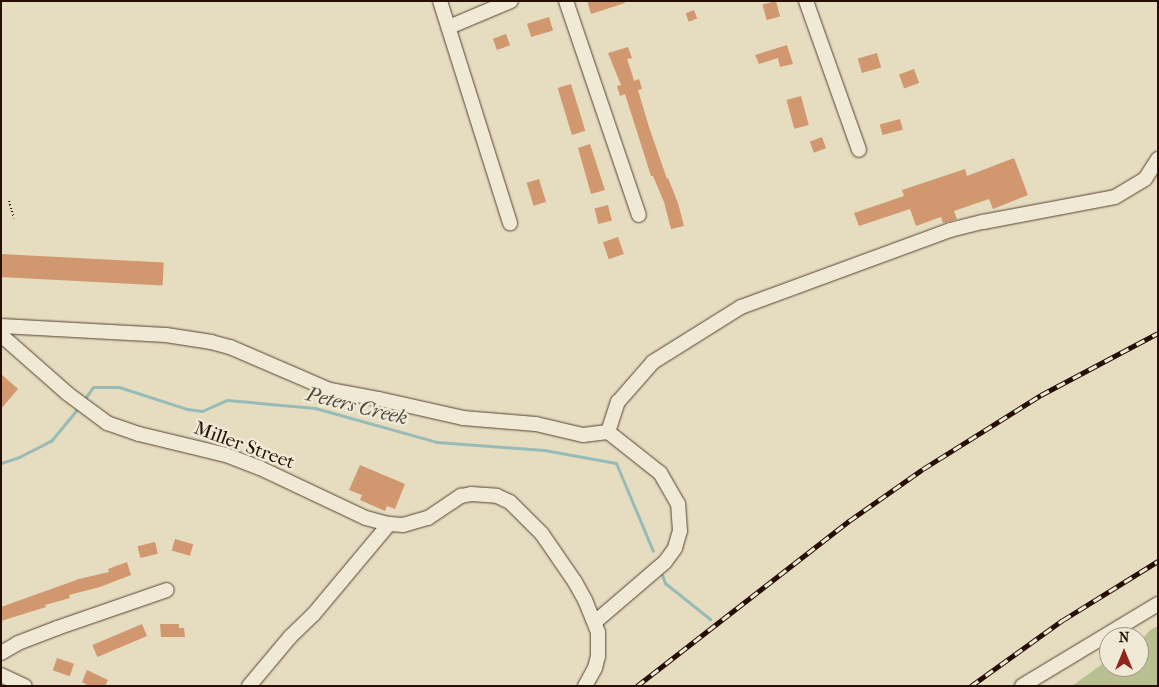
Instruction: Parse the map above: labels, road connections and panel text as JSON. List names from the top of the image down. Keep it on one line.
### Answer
{"streets":{"street":["Miller Street"]},"water":["Peters Creek"],"north":"top"}
